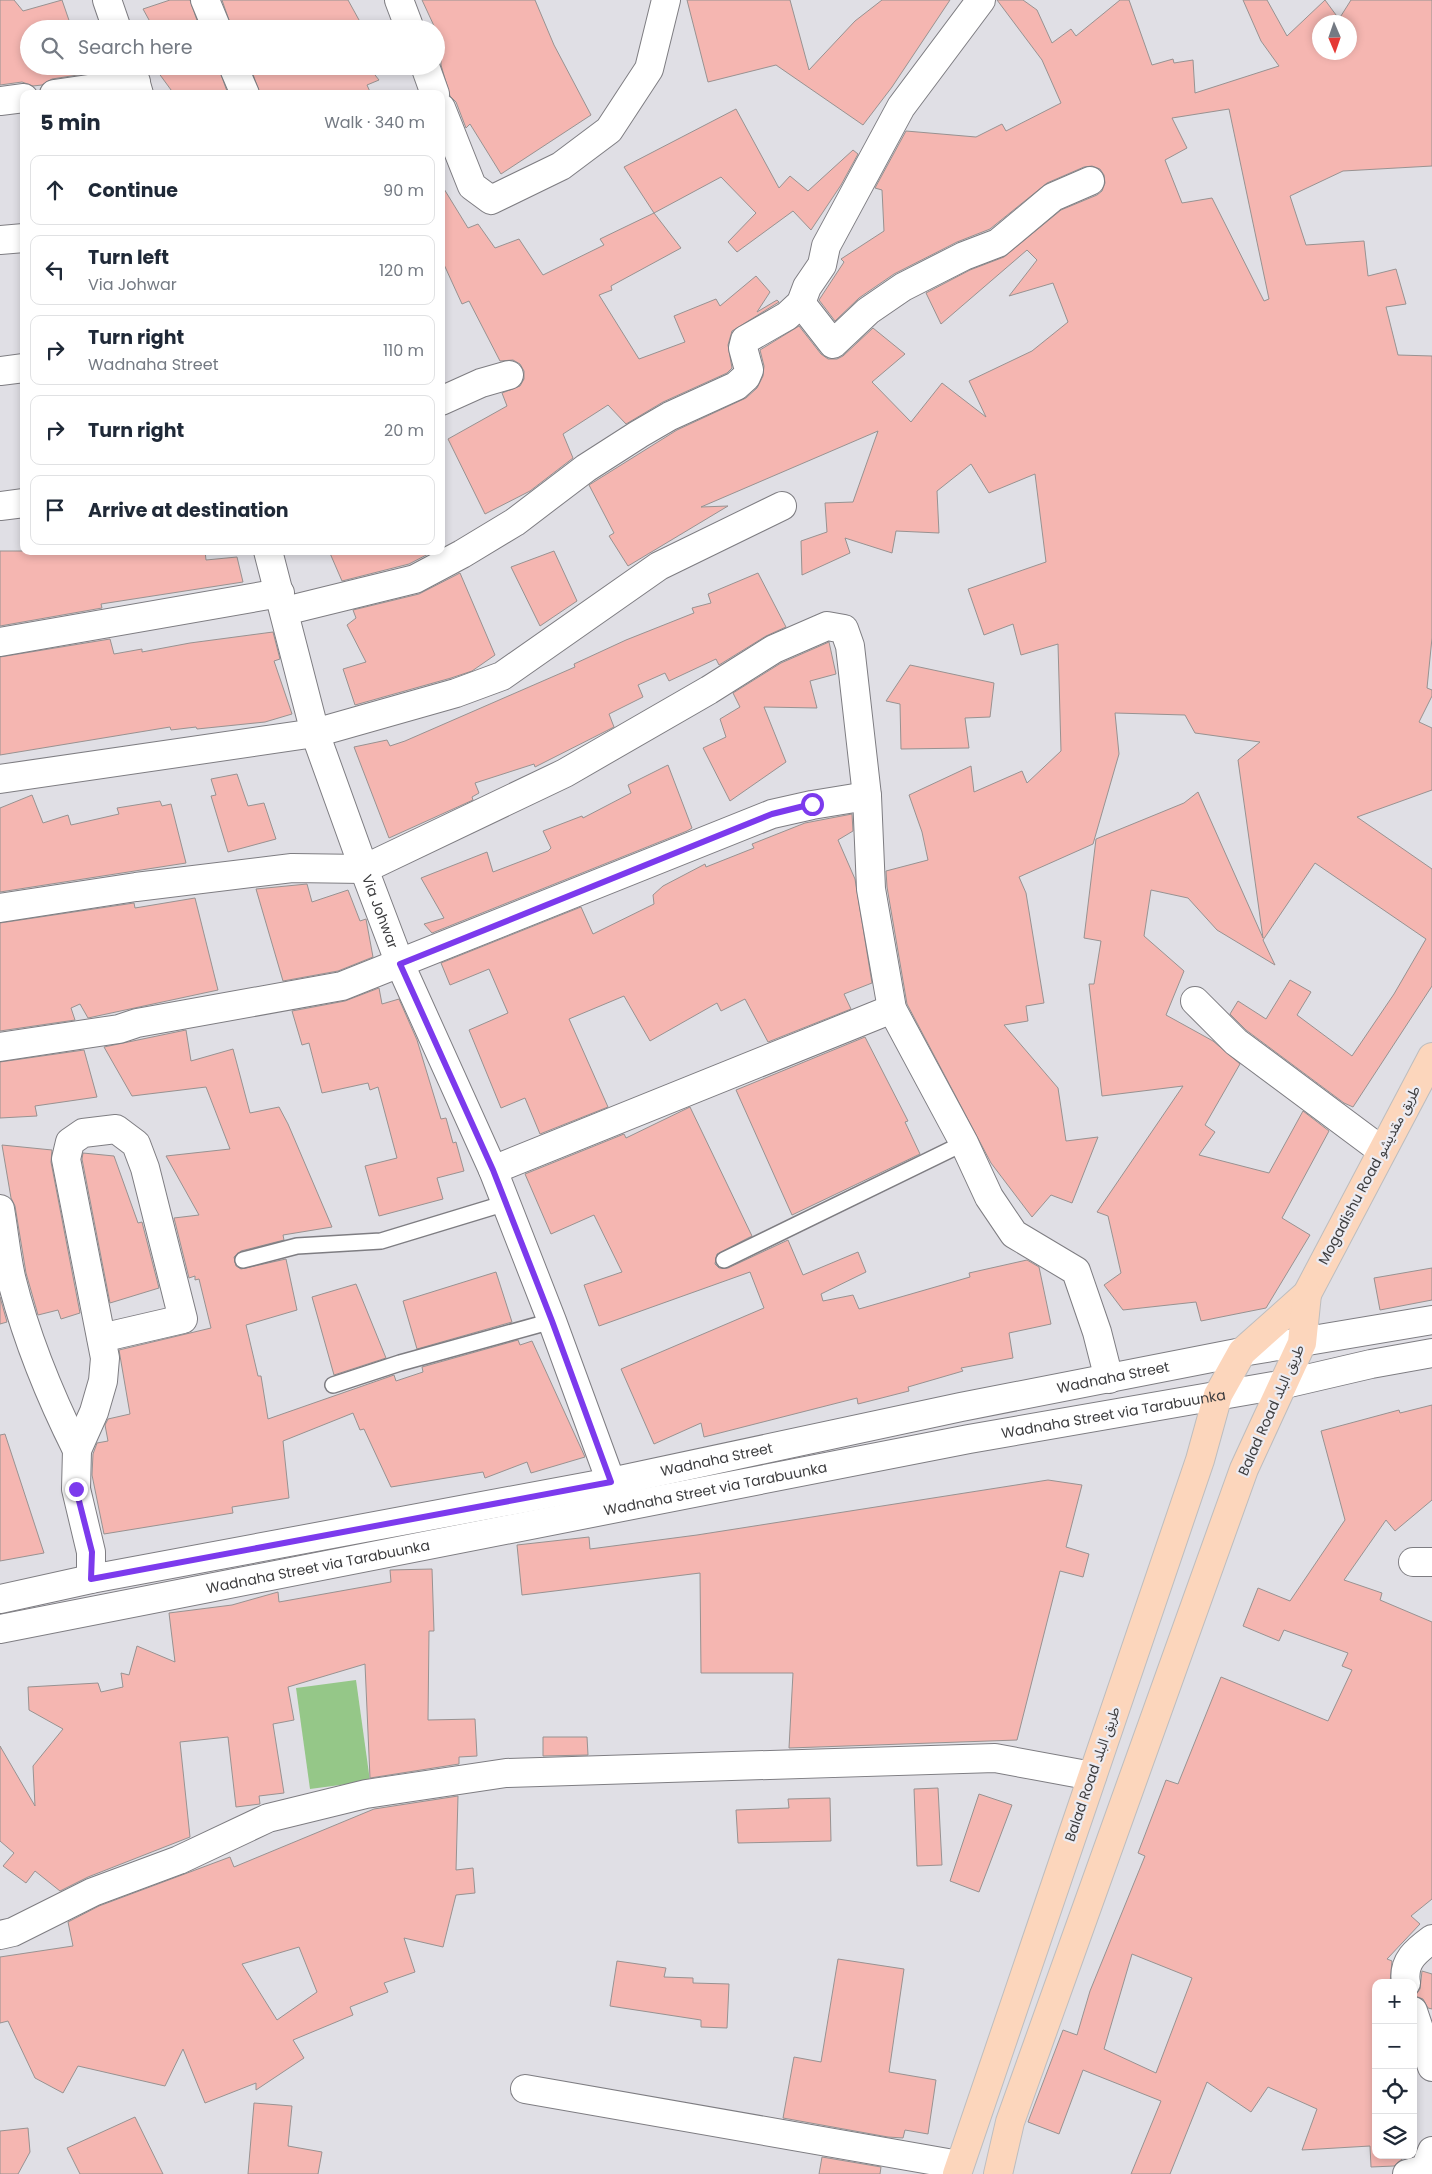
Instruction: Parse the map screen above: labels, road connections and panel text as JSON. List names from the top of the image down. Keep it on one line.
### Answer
{"streets":{"highway":["Mogadishu Road طريق مقديشو","Balad Road طريق البلد"],"street":["Via Johwar","Wadnaha Street","Wadnaha Street via Tarabuunka"]},"crossings":[["Via Johwar","Wadnaha Street"],["Mogadishu Road طريق مقديشو","Balad Road طريق البلد"],["Wadnaha Street","Balad Road طريق البلد"],["Balad Road طريق البلد","Wadnaha Street via Tarabuunka"]],"north":"bottom","page":{"search":"Search here","heading":["5 min","Walk · 340 m"],"list":[["Continue","90 m"],["Turn left","Via Johwar","120 m"],["Turn right","Wadnaha Street","110 m"],["Turn right","20 m"],"Arrive at destination"],"map_buttons":["+","−"]}}
